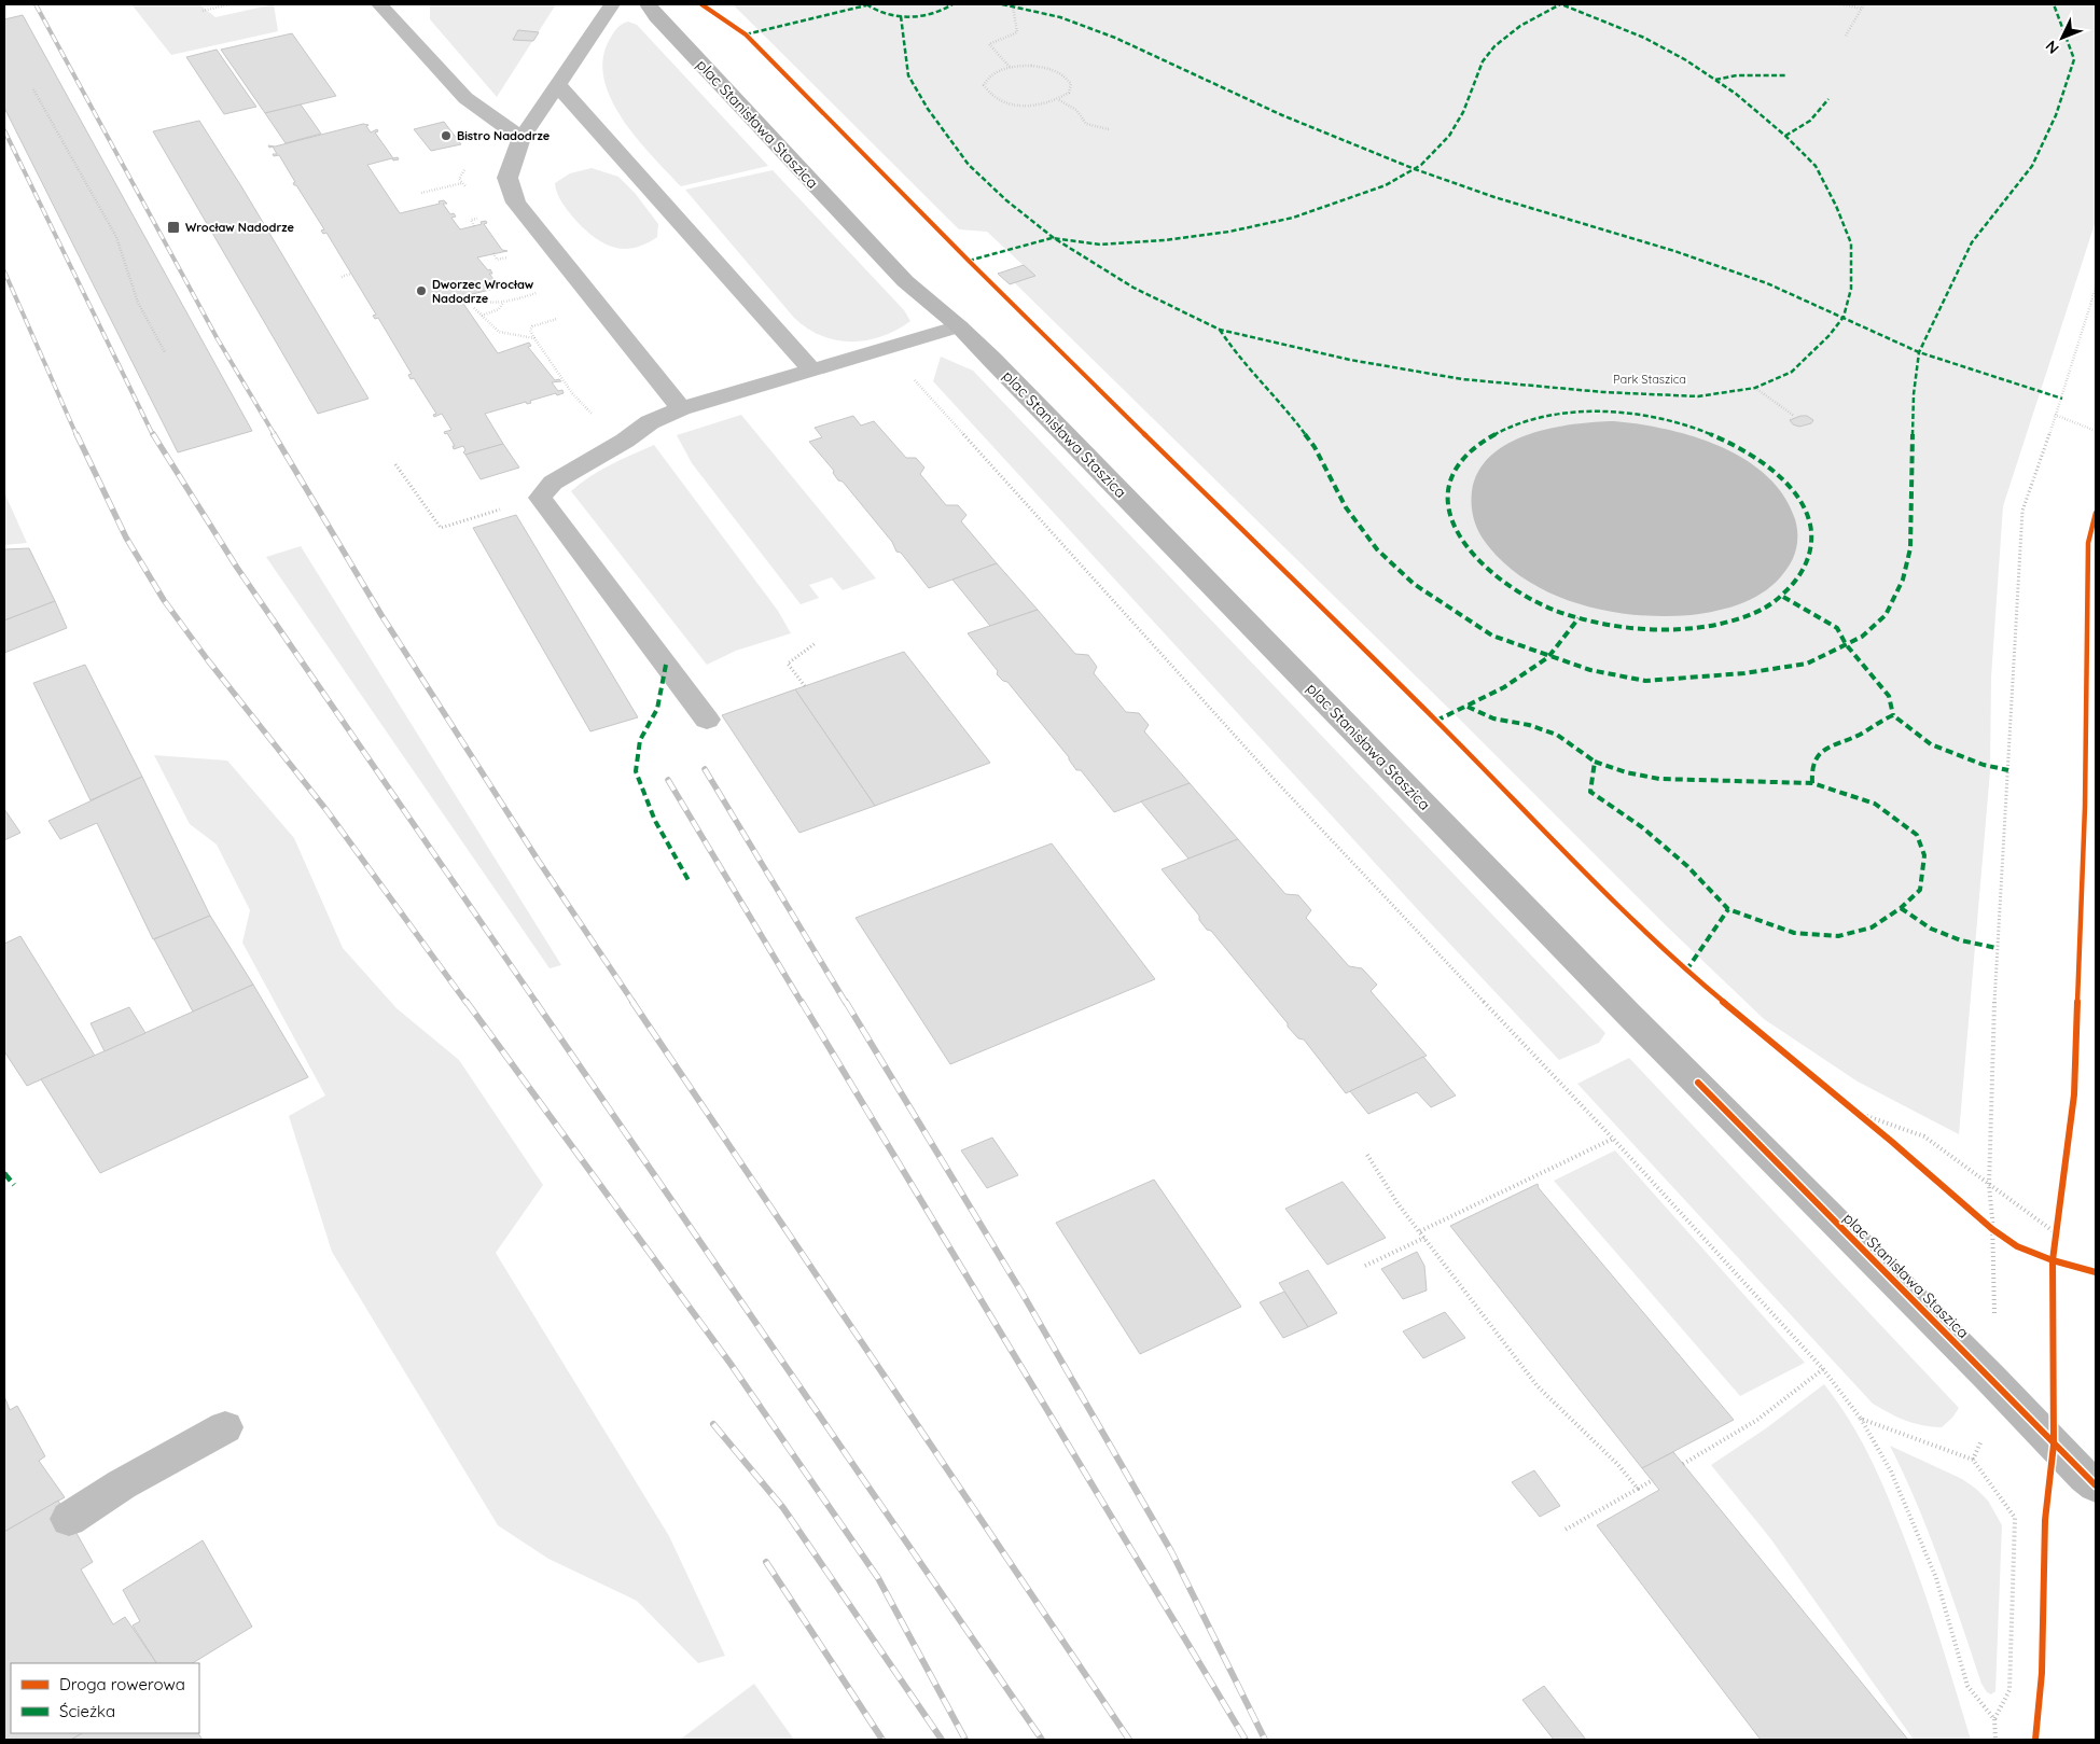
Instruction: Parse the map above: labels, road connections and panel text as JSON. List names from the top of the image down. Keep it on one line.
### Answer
{"streets":{"street":["plac Stanisława Staszica"]},"parks":["Park Staszica"],"places":{"other":["Bistro Nadodrze","Dworzec Wrocław Nadodrze"],"transit":["Wrocław Nadodrze"]},"legend":["Droga rowerowa","Ścieżka"],"north":"bottom left"}
